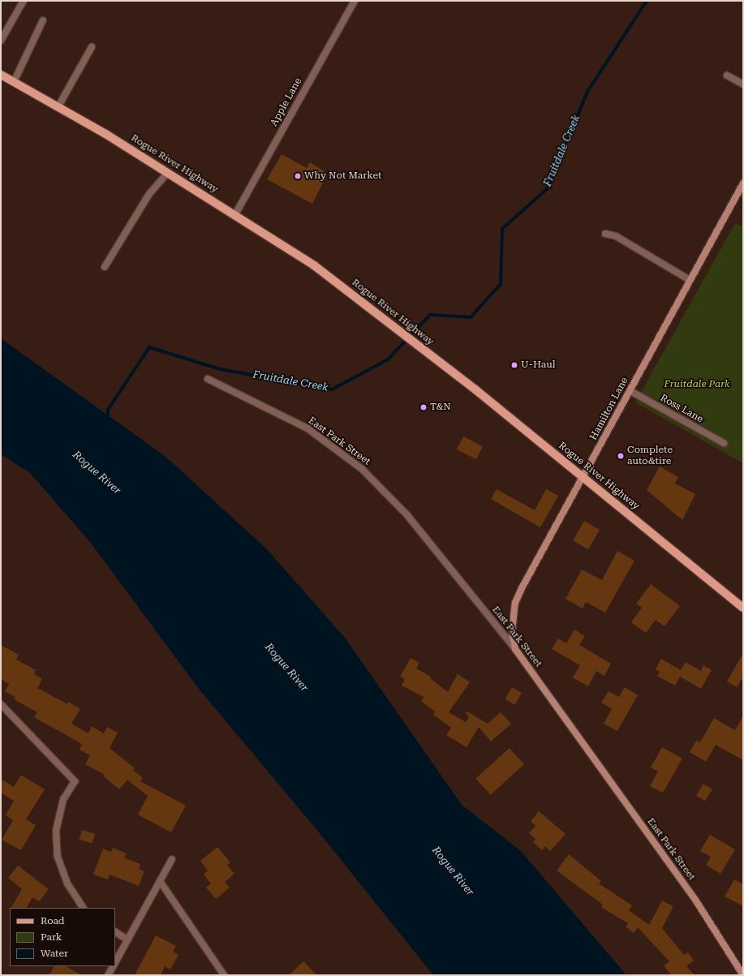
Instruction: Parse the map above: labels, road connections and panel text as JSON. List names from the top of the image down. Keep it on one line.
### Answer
{"streets":{"main road":["Rogue River Highway"],"street":["Apple Lane","Hamilton Lane","Ross Lane","East Park Street"]},"crossings":[["Apple Lane","Rogue River Highway"],["Rogue River Highway","Hamilton Lane"],["Hamilton Lane","Ross Lane"],["Hamilton Lane","East Park Street"]],"water":["Fruitdale Creek","Rogue River"],"parks":["Fruitdale Park"],"places":["Why Not Market","U-Haul","T&N","Complete auto&tire"],"legend":["Road","Park","Water"]}
